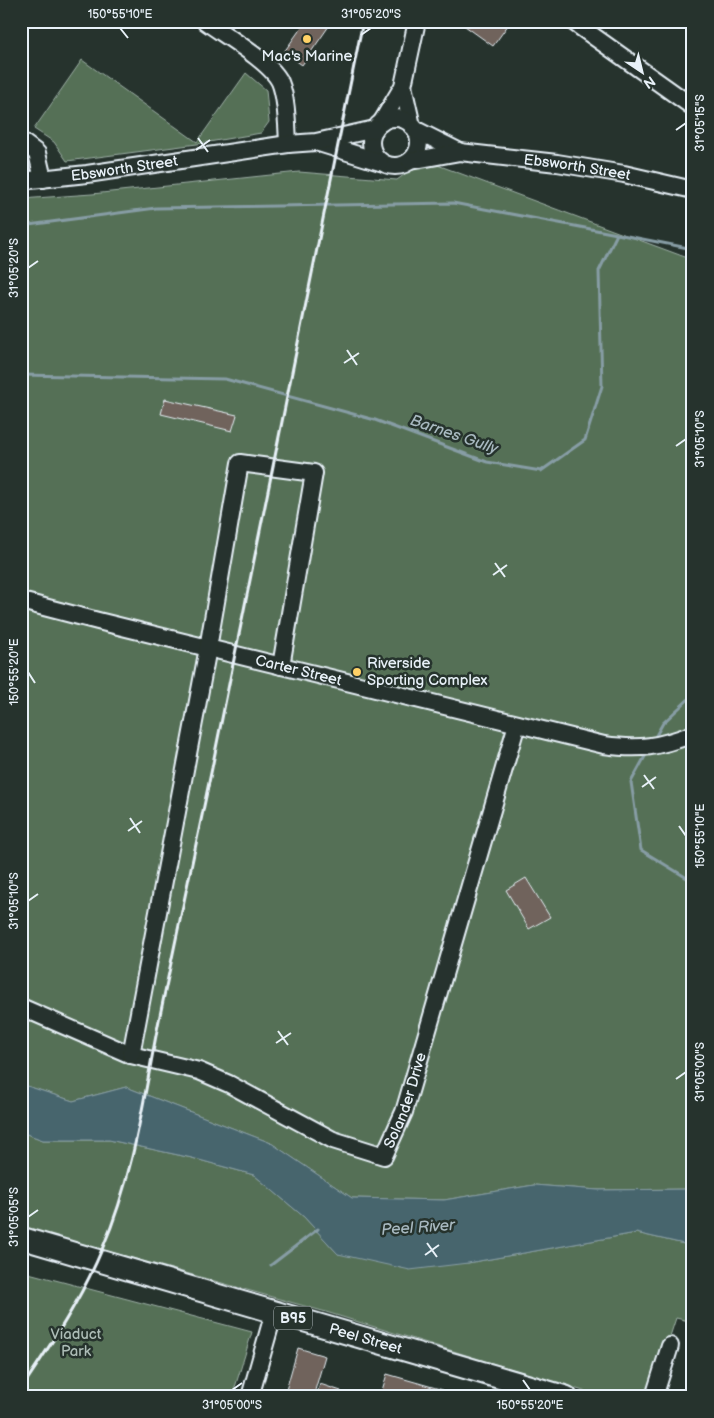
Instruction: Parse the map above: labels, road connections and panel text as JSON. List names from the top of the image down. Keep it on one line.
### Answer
{"streets":{"main road":["B95","Peel Street"],"street":["Ebsworth Street","Carter Street","Solander Drive"]},"crossings":[["Carter Street","Solander Drive"]],"water":["Barnes Gully","Peel River"],"parks":["Viaduct Park"],"places":["Mac's Marine","Riverside Sporting Complex"],"north":"bottom right","coordinates":["150°55'10\"E","31°05'20\"S","31°05'15\"S","31°05'10\"S","150°55'20\"E","31°05'00\"S","31°05'05\"S"]}
